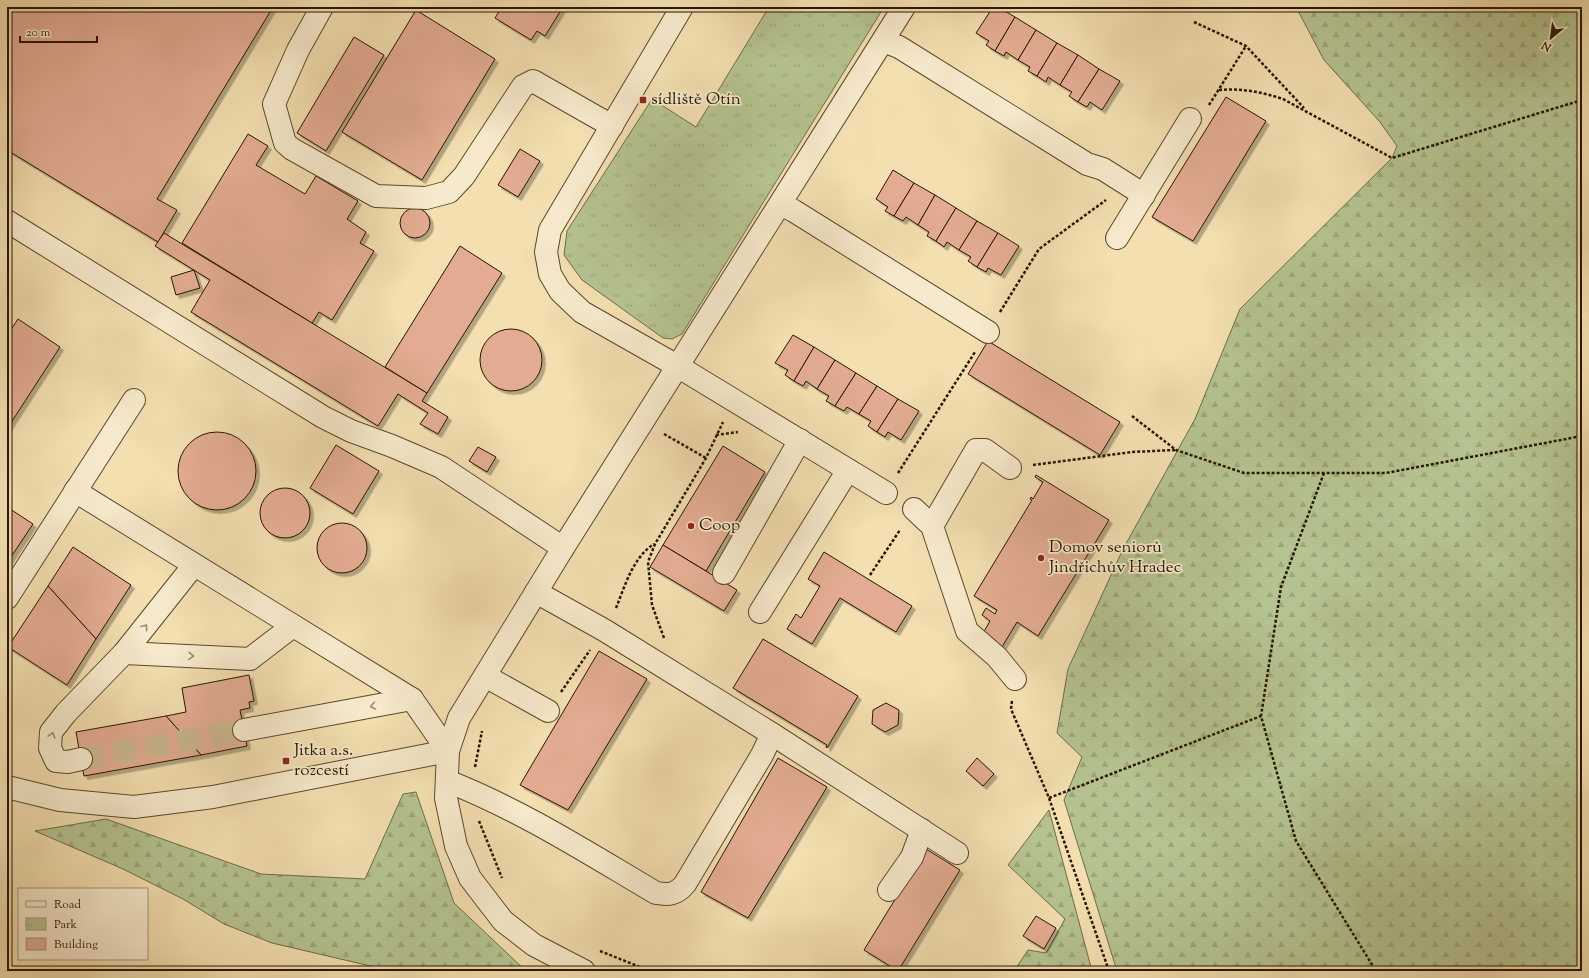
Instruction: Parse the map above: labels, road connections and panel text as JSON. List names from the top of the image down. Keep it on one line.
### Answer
{"places":{"transit":["sídliště Otín","Jitka a.s. rozcestí"],"other":["Coop","Domov seniorů Jindřichův Hradec"]},"legend":["Road","Park","Building"],"scale_bar":"20 m","north":"bottom left"}
